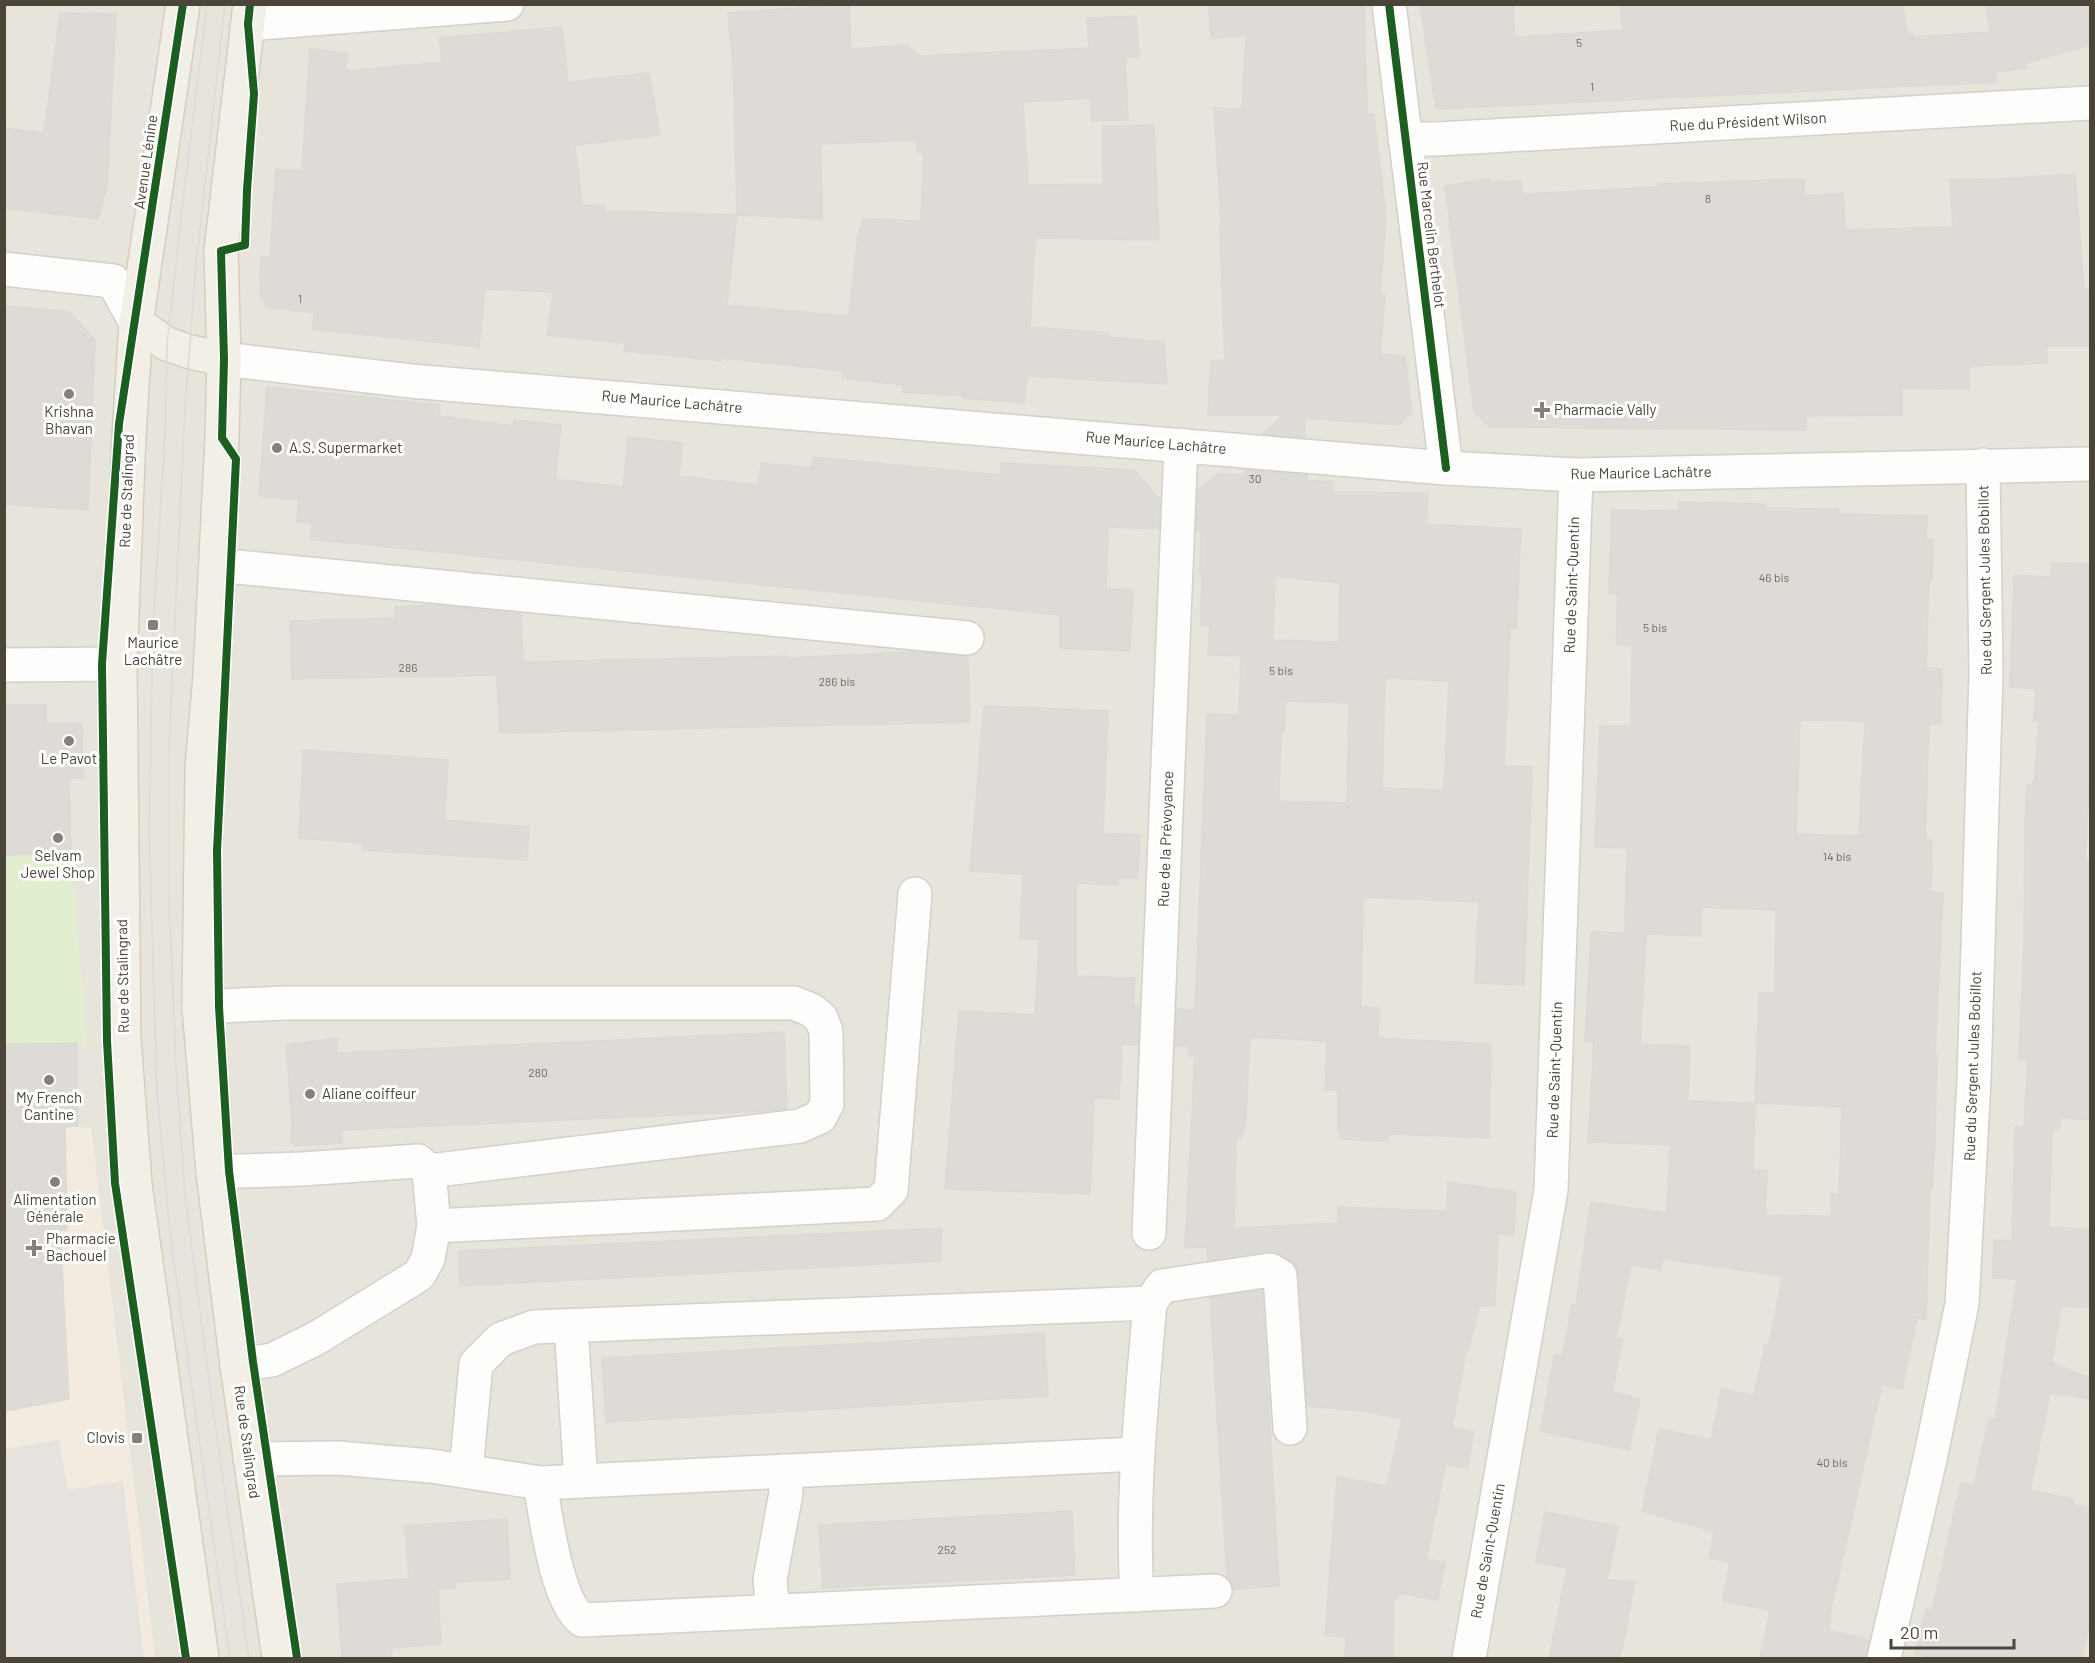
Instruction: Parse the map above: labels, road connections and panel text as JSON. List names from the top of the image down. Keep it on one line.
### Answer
{"streets":{"main road":["Avenue Lénine","Rue de Stalingrad"],"street":["Rue du Président Wilson","Rue Marcelin Berthelot","Rue Maurice Lachâtre","Rue du Sergent Jules Bobillot","Rue de Saint-Quentin","Rue de la Prévoyance"]},"crossings":[["Rue du Président Wilson","Rue Marcelin Berthelot"],["Avenue Lénine","Rue de Stalingrad"],["Rue Marcelin Berthelot","Rue Maurice Lachâtre"],["Rue Maurice Lachâtre","Rue de Stalingrad"],["Rue Maurice Lachâtre","Rue du Sergent Jules Bobillot"],["Rue Maurice Lachâtre","Rue de Saint-Quentin"],["Rue Maurice Lachâtre","Rue de la Prévoyance"]],"places":{"other":["Krishna Bhavan","A.S. Supermarket","Le Pavot","Selvam Jewel Shop","My French Cantine","Aliane coiffeur","Alimentation Générale"],"health":["Pharmacie Vally","Pharmacie Bachouel"],"transit":["Maurice Lachâtre","Clovis"]},"house_numbers":["5","1","8","1","30","46 bis","5 bis","286","5 bis","286 bis","14 bis","280","40 bis","252"],"scale_bar":"20 m"}
